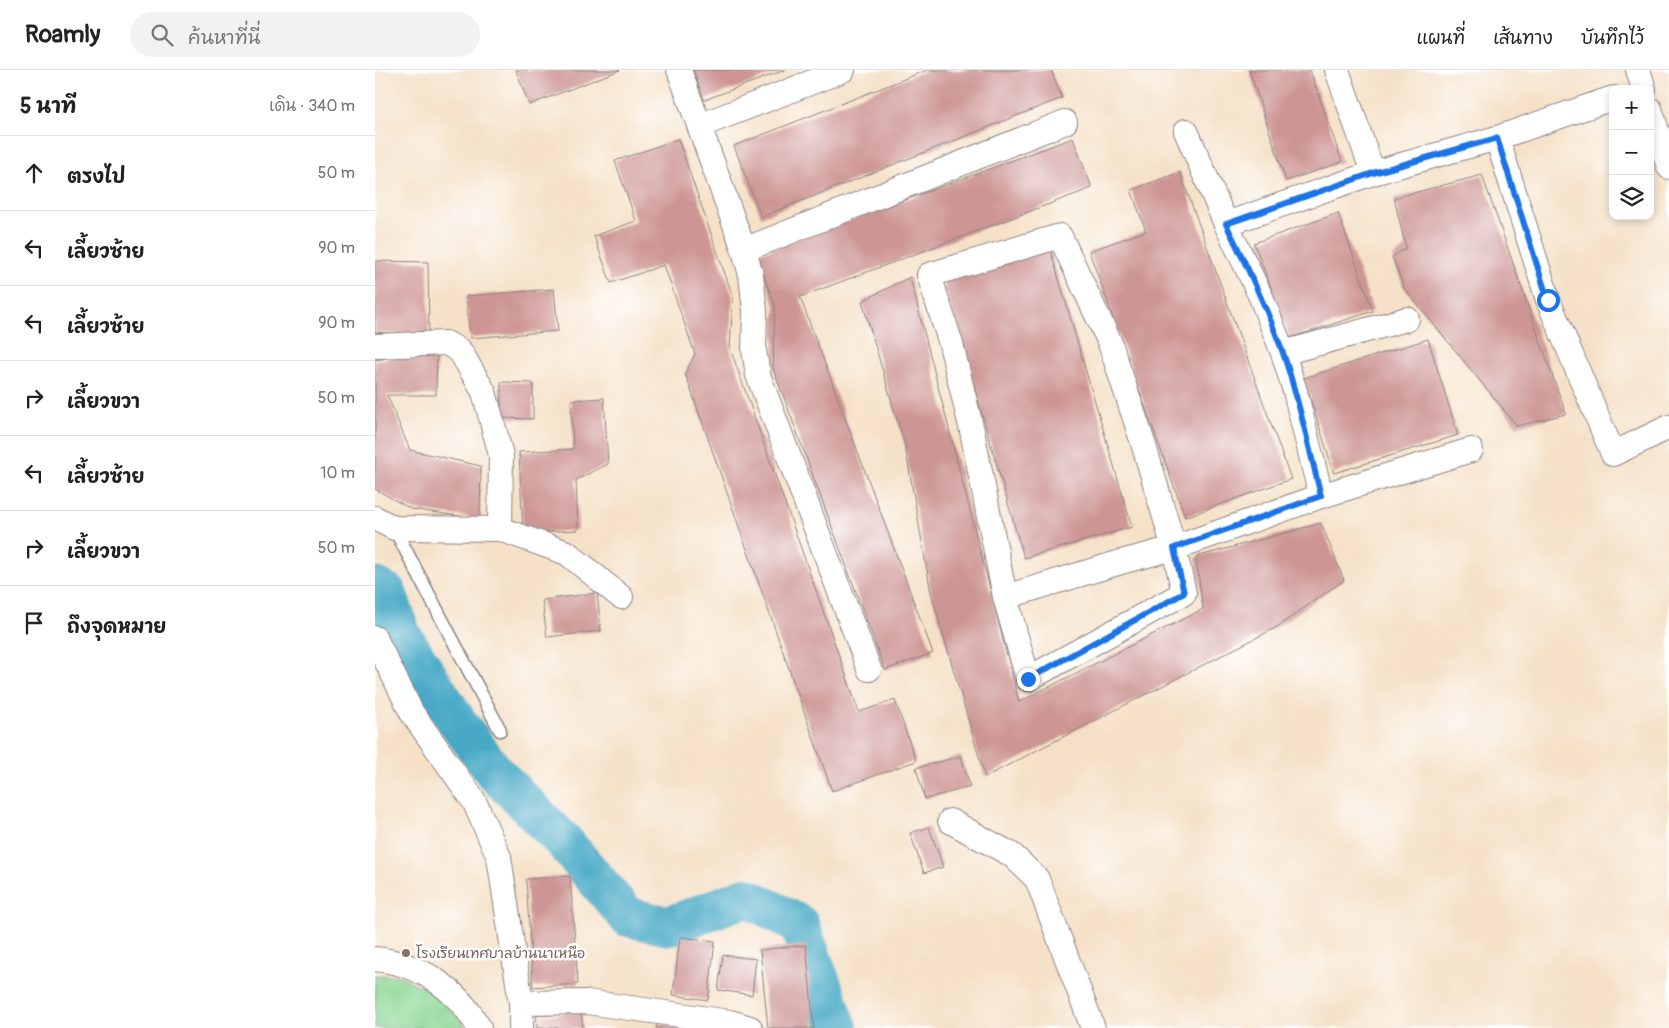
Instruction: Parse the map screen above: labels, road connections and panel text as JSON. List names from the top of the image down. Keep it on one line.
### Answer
{"places":["โรงเรียนเทศบาลบ้านนาเหนือ"],"page":{"header":"Roamly","search":"ค้นหาที่นี่","nav":["แผนที่","เส้นทาง","บันทึกไว้"],"heading":["5 นาที","เดิน · 340 m"],"map_buttons":["+","−"],"list":[["ตรงไป","50 m"],["เลี้ยวซ้าย","90 m"],["เลี้ยวซ้าย","90 m"],["เลี้ยวขวา","50 m"],["เลี้ยวซ้าย","10 m"],["เลี้ยวขวา","50 m"],"ถึงจุดหมาย"]}}
